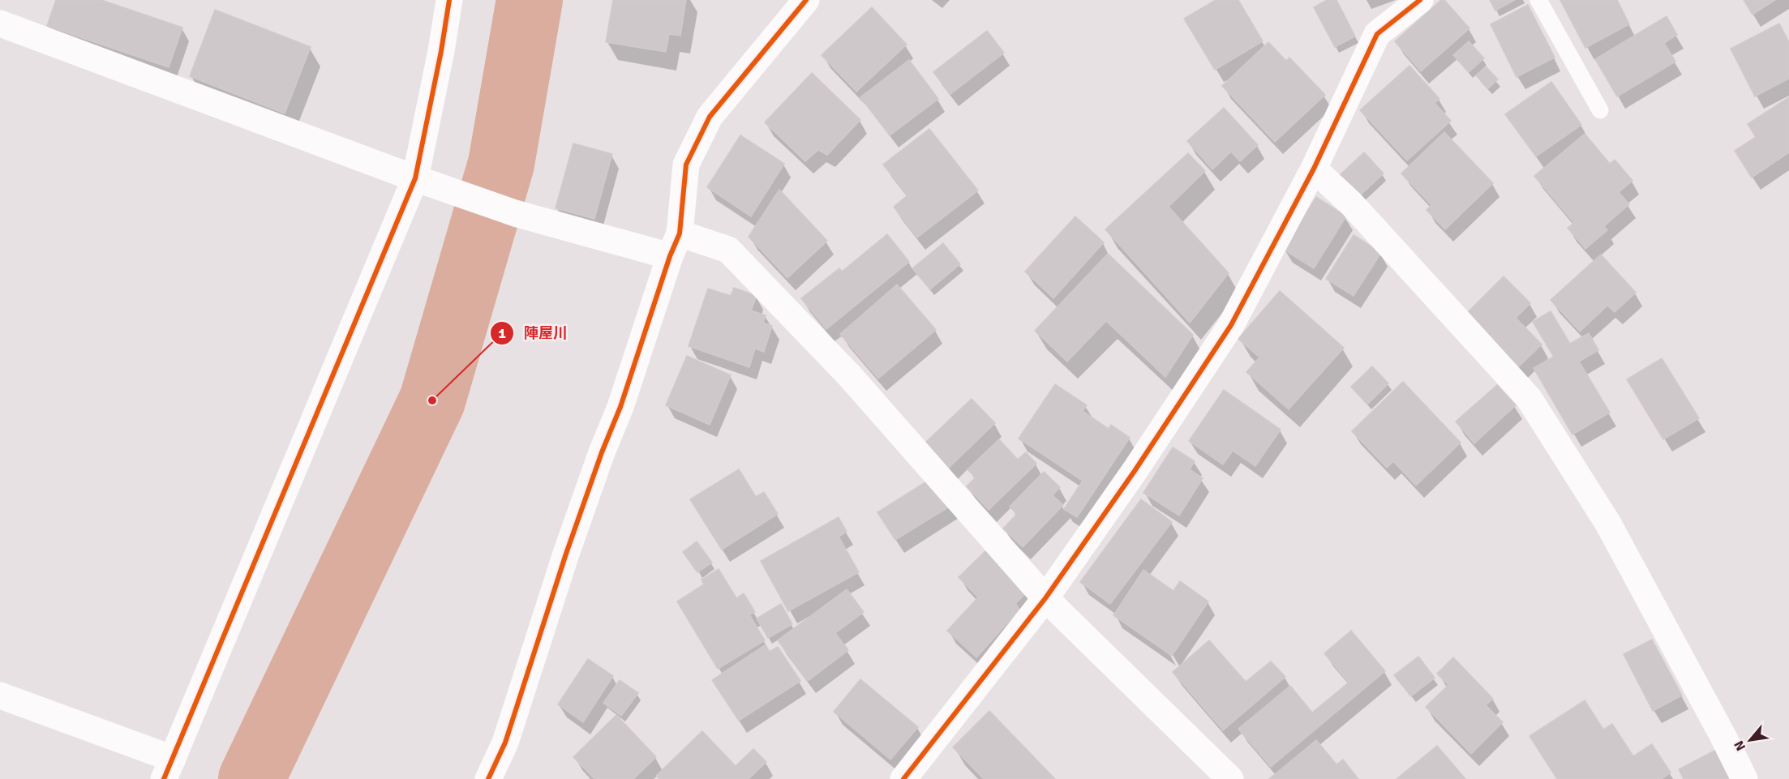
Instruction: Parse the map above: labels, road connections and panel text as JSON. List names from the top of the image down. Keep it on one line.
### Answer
{"places":["陣屋川"],"north":"bottom left"}
